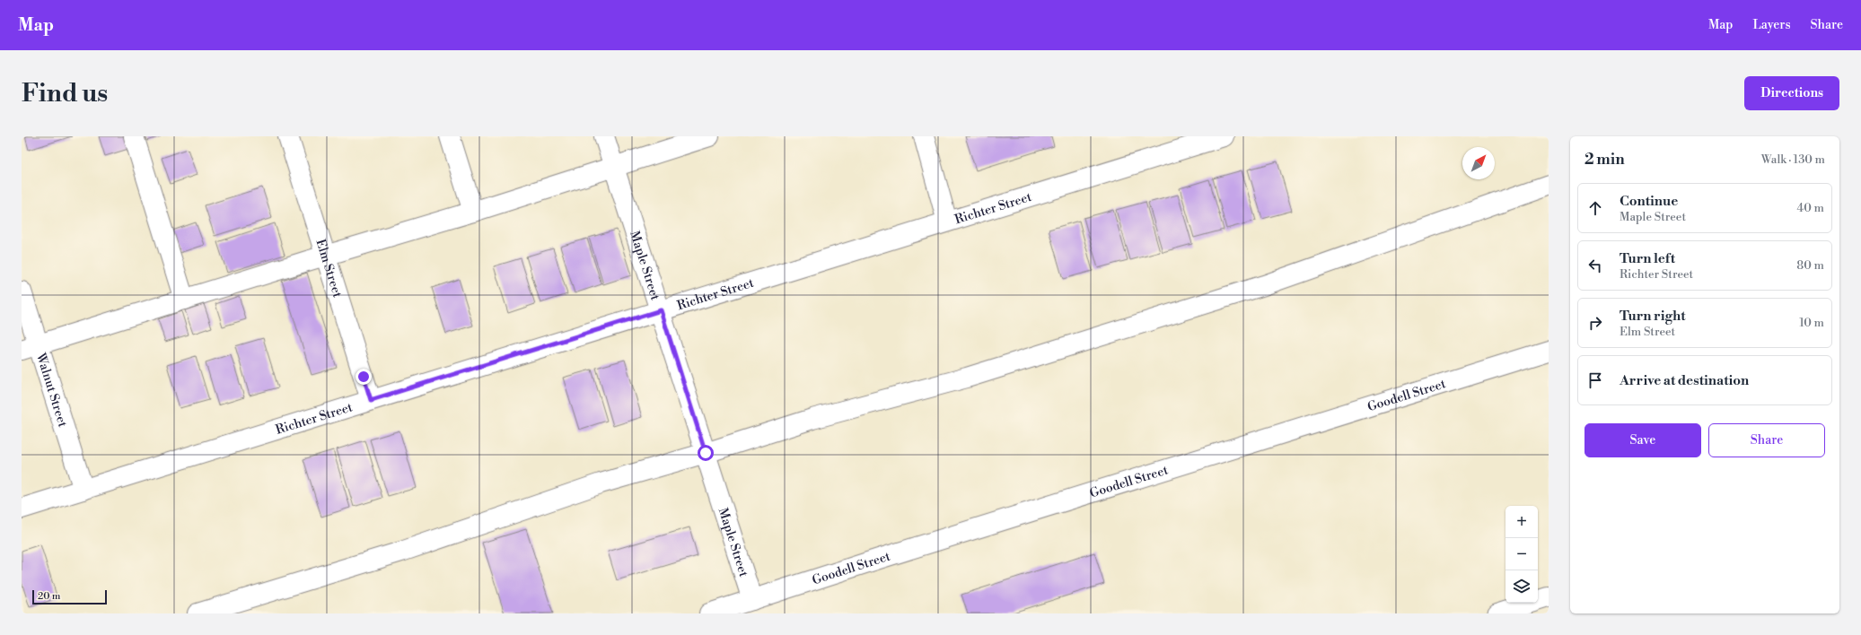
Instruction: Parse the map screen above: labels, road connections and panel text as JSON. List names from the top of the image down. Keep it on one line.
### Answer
{"streets":{"street":["Richter Street","Maple Street","Elm Street","Walnut Street","Goodell Street"]},"crossings":[["Richter Street","Maple Street"],["Richter Street","Elm Street"],["Richter Street","Walnut Street"],["Maple Street","Goodell Street"]],"scale_bar":"20 m","north":"top right","page":{"header":"Map","nav":["Map","Layers","Share"],"buttons":["Directions",["Save","Share"]],"title":"Find us","heading":["2 min","Walk · 130 m"],"list":[["Continue","Maple Street","40 m"],["Turn left","Richter Street","80 m"],["Turn right","Elm Street","10 m"],"Arrive at destination"],"map_buttons":["+","−"],"scale":"20 m"}}
